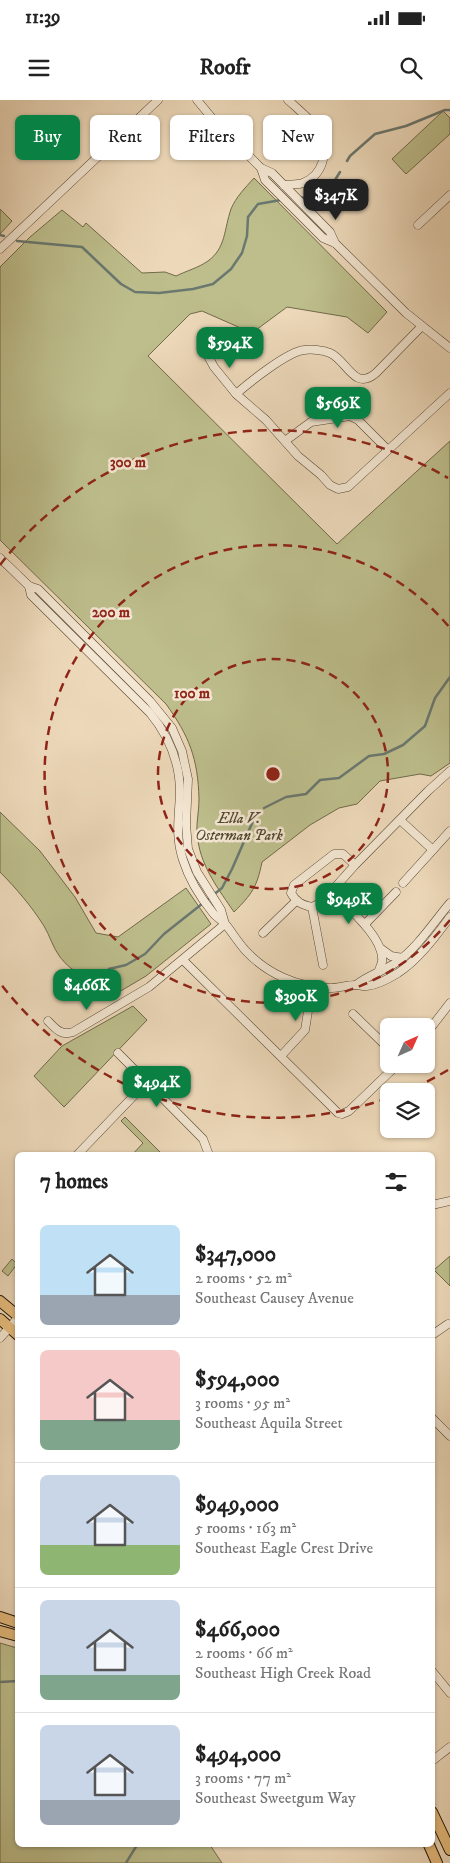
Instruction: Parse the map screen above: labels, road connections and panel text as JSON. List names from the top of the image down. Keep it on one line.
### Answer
{"parks":["Ella V. Osterman Park"],"north":"top right","page":{"status":"11:39","header":"Roofr","chip":["Buy","Rent","Filters","New"],"price":["$347K","$594K","$569K","$949K","$466K","$390K","$494K"],"heading":"7 homes","list":[{"name":"$347,000","note":"2 rooms · 52 m² · Southeast Causey Avenue"},{"name":"$594,000","note":"3 rooms · 95 m² · Southeast Aquila Street"},{"name":"$949,000","note":"5 rooms · 163 m² · Southeast Eagle Crest Drive"},{"name":"$466,000","note":"2 rooms · 66 m² · Southeast High Creek Road"},{"name":"$494,000","note":"3 rooms · 77 m² · Southeast Sweetgum Way"}]},"rings":["300 m","200 m","100 m"]}
